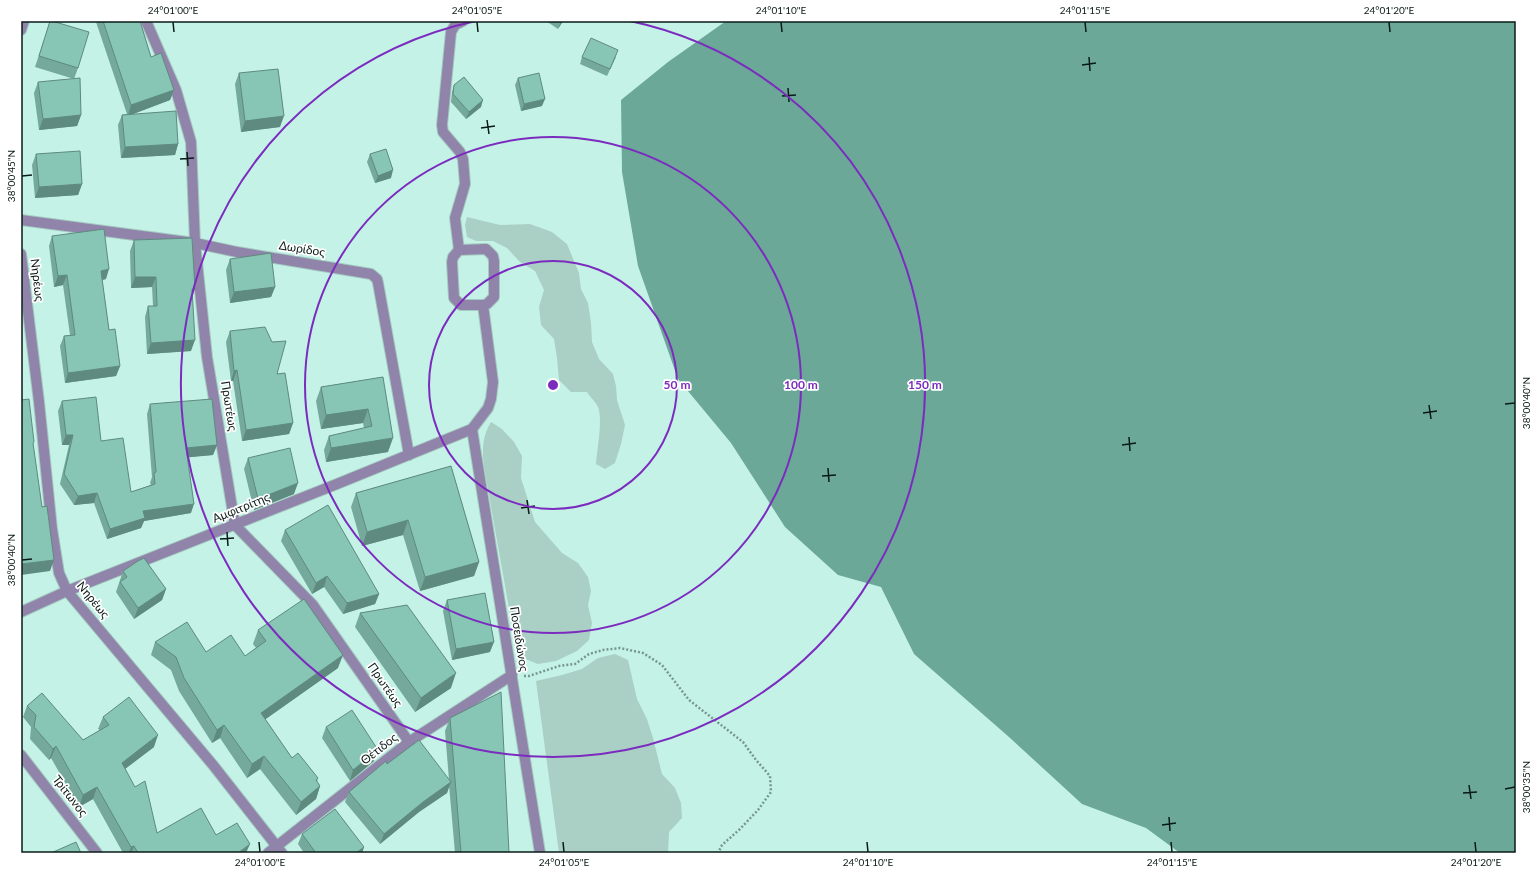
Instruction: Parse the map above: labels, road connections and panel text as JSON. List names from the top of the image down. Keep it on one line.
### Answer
{"streets":{"street":["Δωρίδος","Νηρέως","Πρωτέως","Αμφιτρίτης","Ποσειδώνος","Θέτιδος","Τρίτωνος"]},"crossings":[["Δωρίδος","Πρωτέως"],["Δωρίδος","Αμφιτρίτης"],["Νηρέως","Αμφιτρίτης"],["Νηρέως","Θέτιδος"],["Πρωτέως","Αμφιτρίτης"],["Πρωτέως","Θέτιδος"],["Αμφιτρίτης","Ποσειδώνος"],["Ποσειδώνος","Θέτιδος"]],"coordinates":["24°01'00\"E","24°01'05\"E","24°01'10\"E","24°01'15\"E","24°01'20\"E","38°00'45\"N","38°00'40\"N","38°00'35\"N"],"rings":["50 m","100 m","150 m"]}
